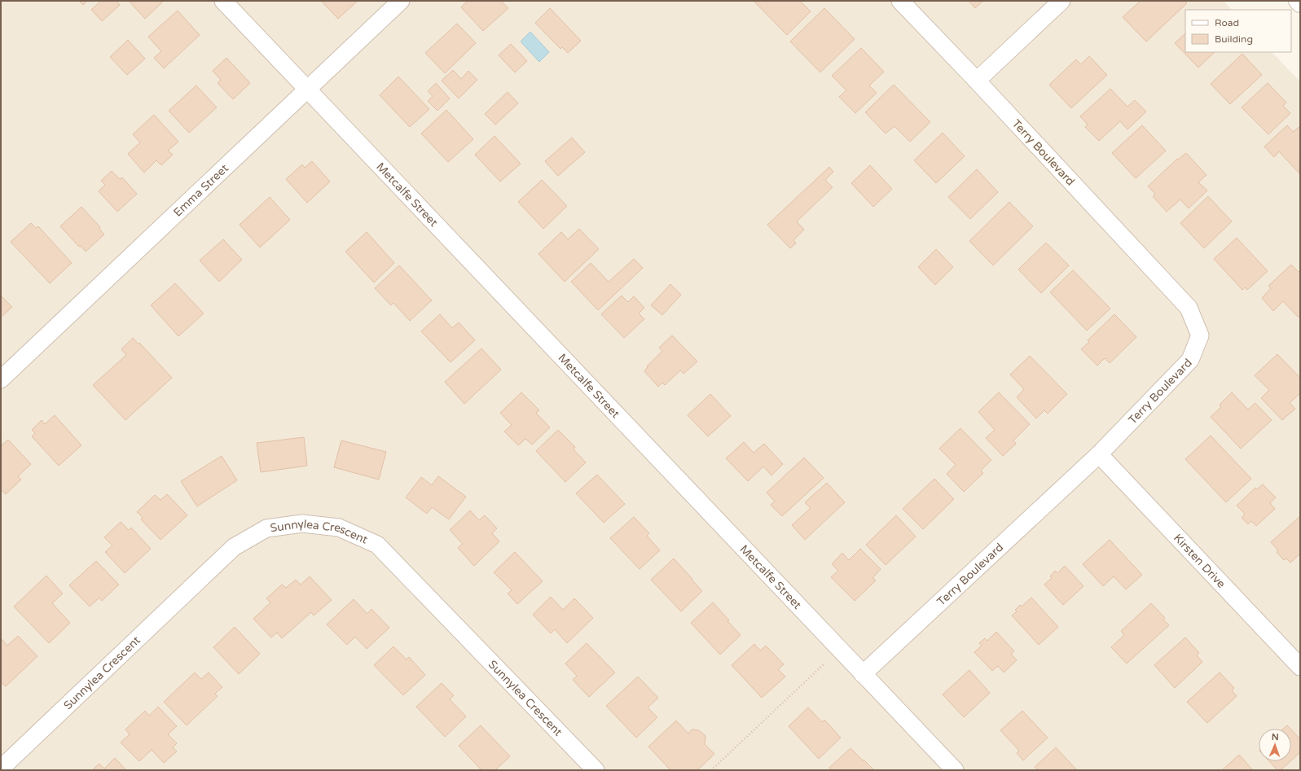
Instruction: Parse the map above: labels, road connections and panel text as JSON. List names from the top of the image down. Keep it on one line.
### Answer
{"streets":{"street":["Terry Boulevard","Emma Street","Metcalfe Street","Sunnylea Crescent","Kirsten Drive"]},"crossings":[["Terry Boulevard","Metcalfe Street"],["Terry Boulevard","Kirsten Drive"],["Emma Street","Metcalfe Street"]],"legend":["Road","Building"],"north":"top"}
